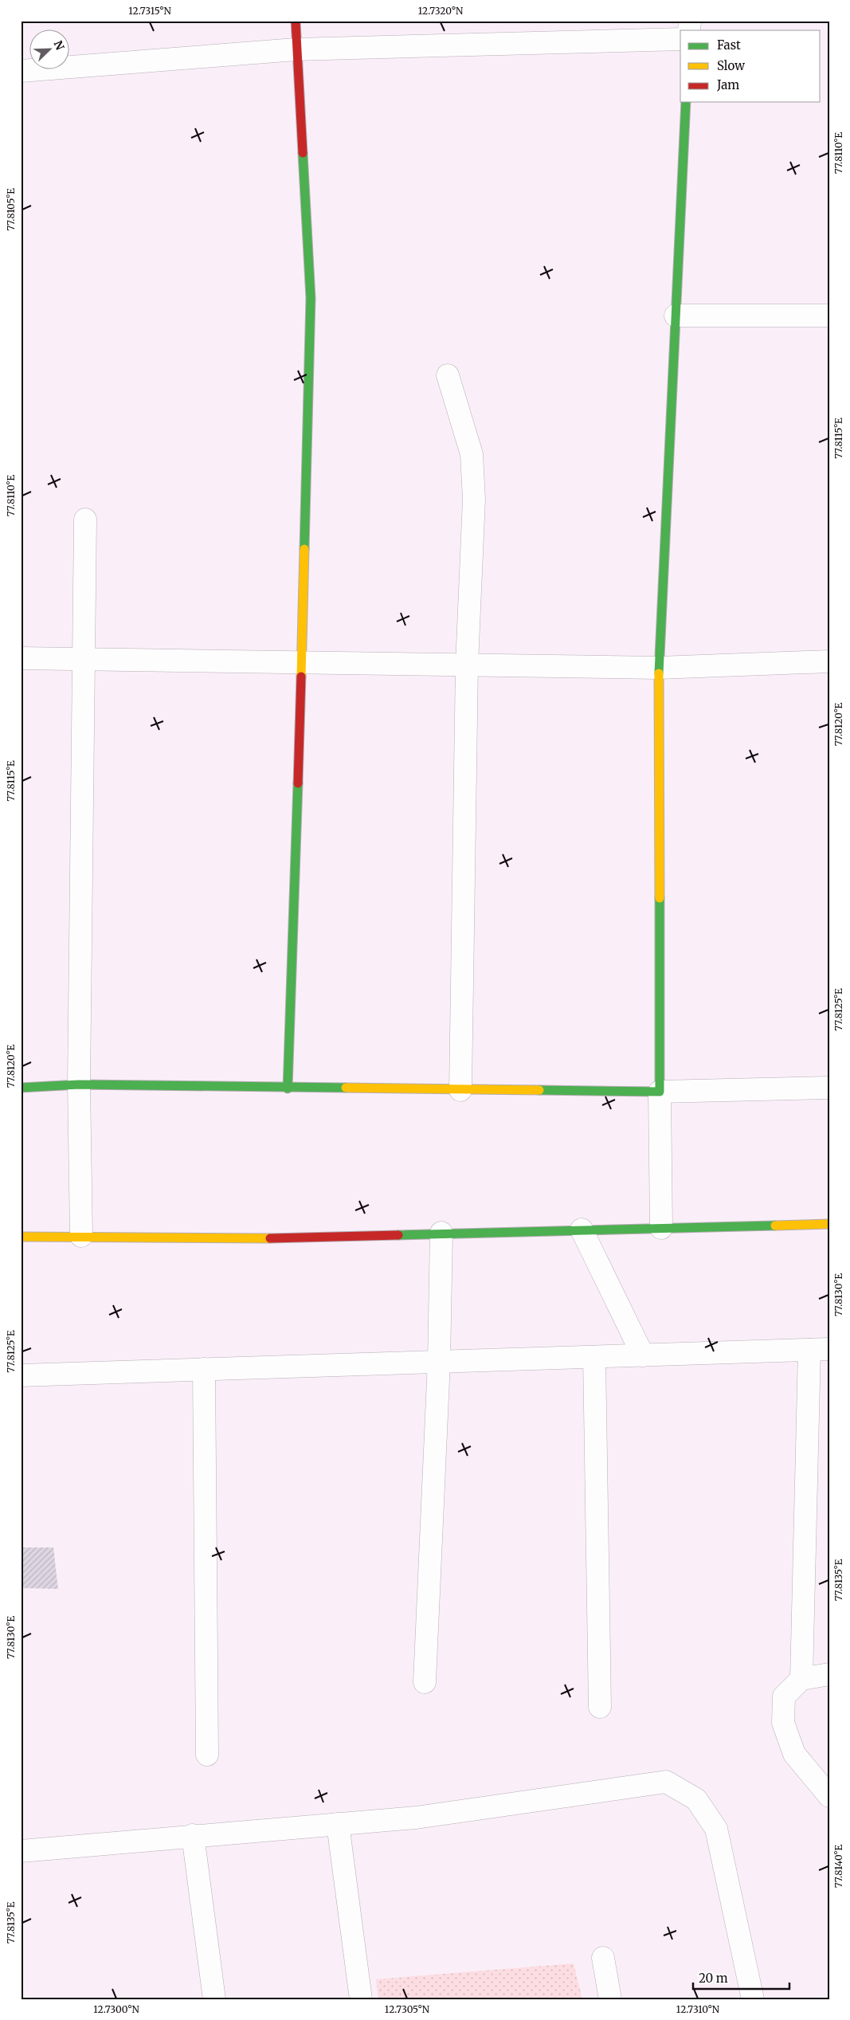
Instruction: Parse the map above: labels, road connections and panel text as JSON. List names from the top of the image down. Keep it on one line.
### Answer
{"legend":["Fast","Slow","Jam"],"scale_bar":"20 m","north":"top right","coordinates":["12.7315°N","12.7320°N","77.8110°E","77.8105°E","77.8115°E","77.8120°E","77.8125°E","77.8130°E","77.8135°E","77.8140°E","12.7300°N","12.7305°N","12.7310°N"]}
